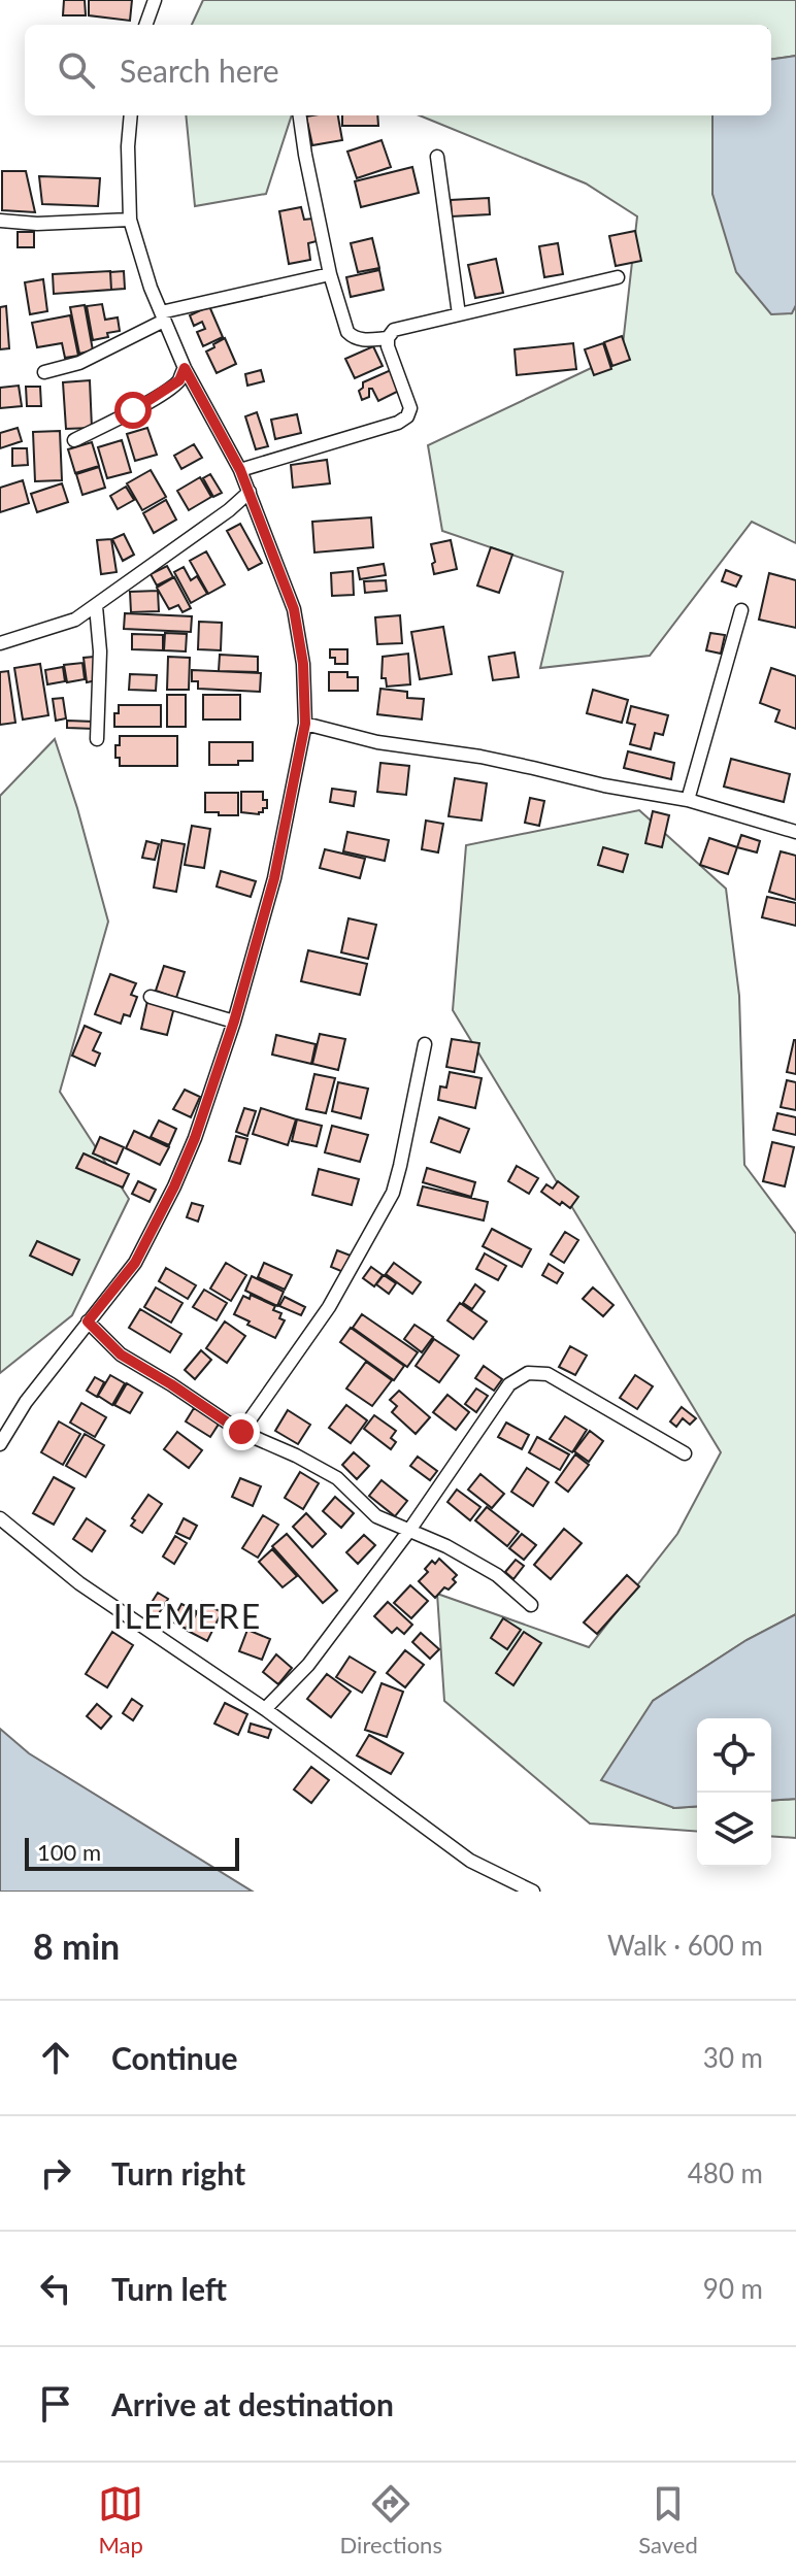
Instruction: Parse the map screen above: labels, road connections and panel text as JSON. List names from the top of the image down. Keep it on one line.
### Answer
{"districts":["ILEMERE"],"scale_bar":"100 m","page":{"search":"Search here","scale":"100 m","heading":["8 min","Walk · 600 m"],"list":[["Continue","30 m"],["Turn right","480 m"],["Turn left","90 m"],"Arrive at destination"],"nav":["Map","Directions","Saved"]}}
